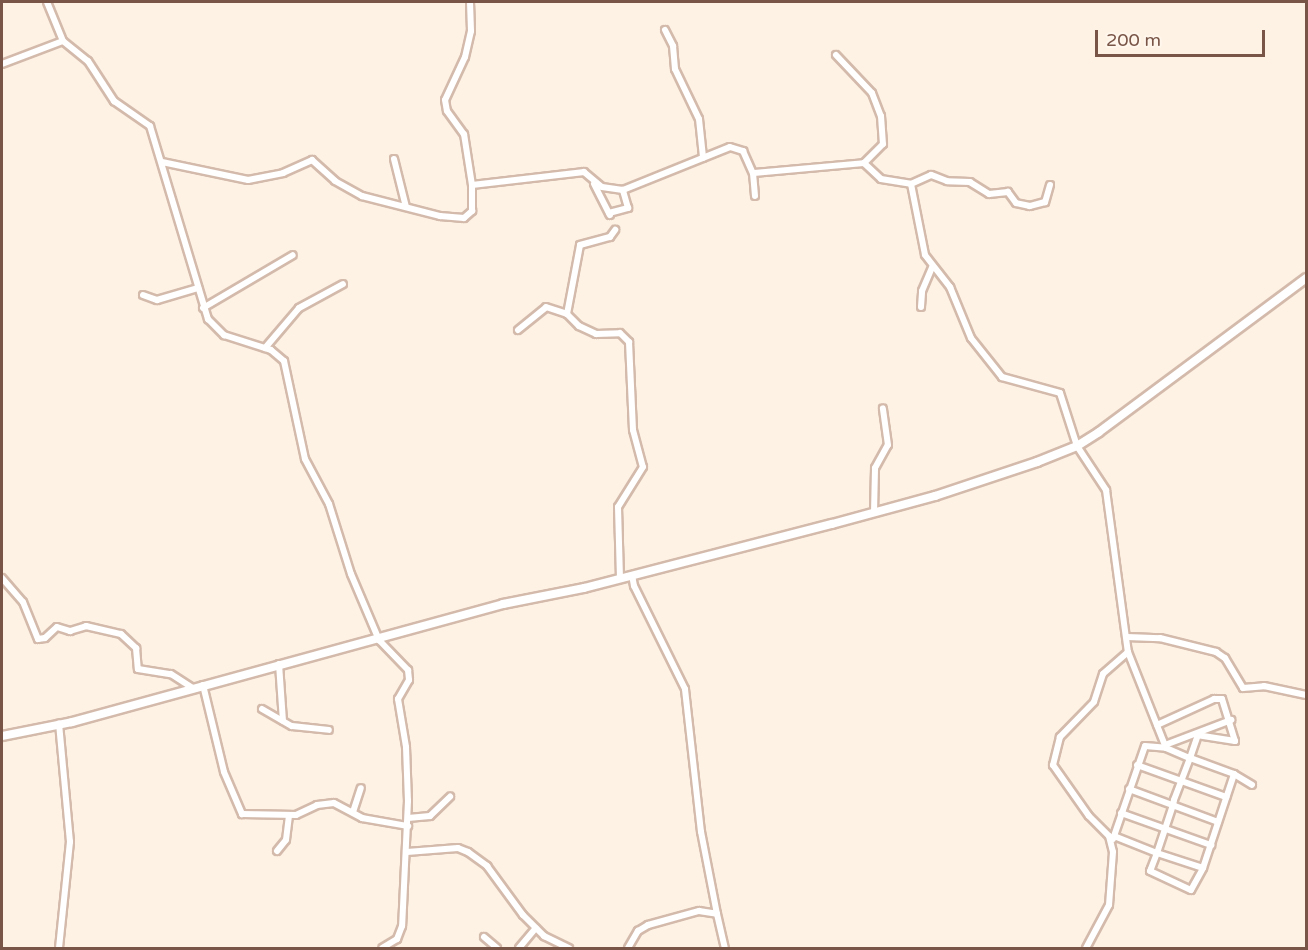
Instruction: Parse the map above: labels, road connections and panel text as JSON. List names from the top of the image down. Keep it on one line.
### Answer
{"scale_bar":"200 m"}
